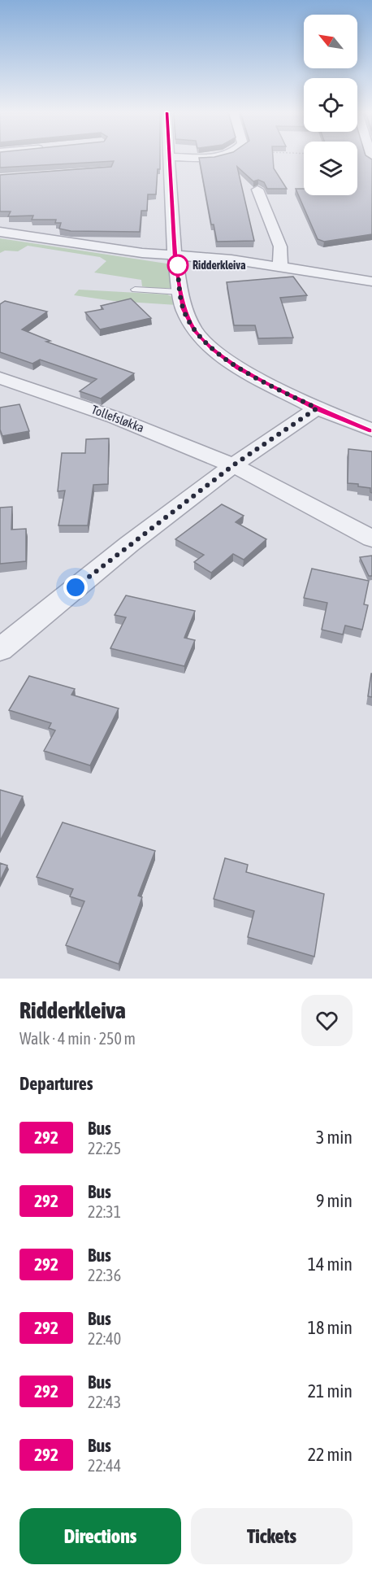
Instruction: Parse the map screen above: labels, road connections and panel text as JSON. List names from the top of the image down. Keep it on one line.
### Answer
{"streets":{"street":["Tollefsløkka"]},"places":["Ridderkleiva"],"lines":["bus line 292"],"north":"top left","page":{"heading":[["Ridderkleiva","Walk · 4 min · 250 m"],"Departures"],"list":[{"mark":"292","name":"Bus","note":"22:25","value":"3 min"},{"mark":"292","name":"Bus","note":"22:31","value":"9 min"},{"mark":"292","name":"Bus","note":"22:36","value":"14 min"},{"mark":"292","name":"Bus","note":"22:40","value":"18 min"},{"mark":"292","name":"Bus","note":"22:43","value":"21 min"},{"mark":"292","name":"Bus","note":"22:44","value":"22 min"}],"buttons":["Directions","Tickets"]}}
